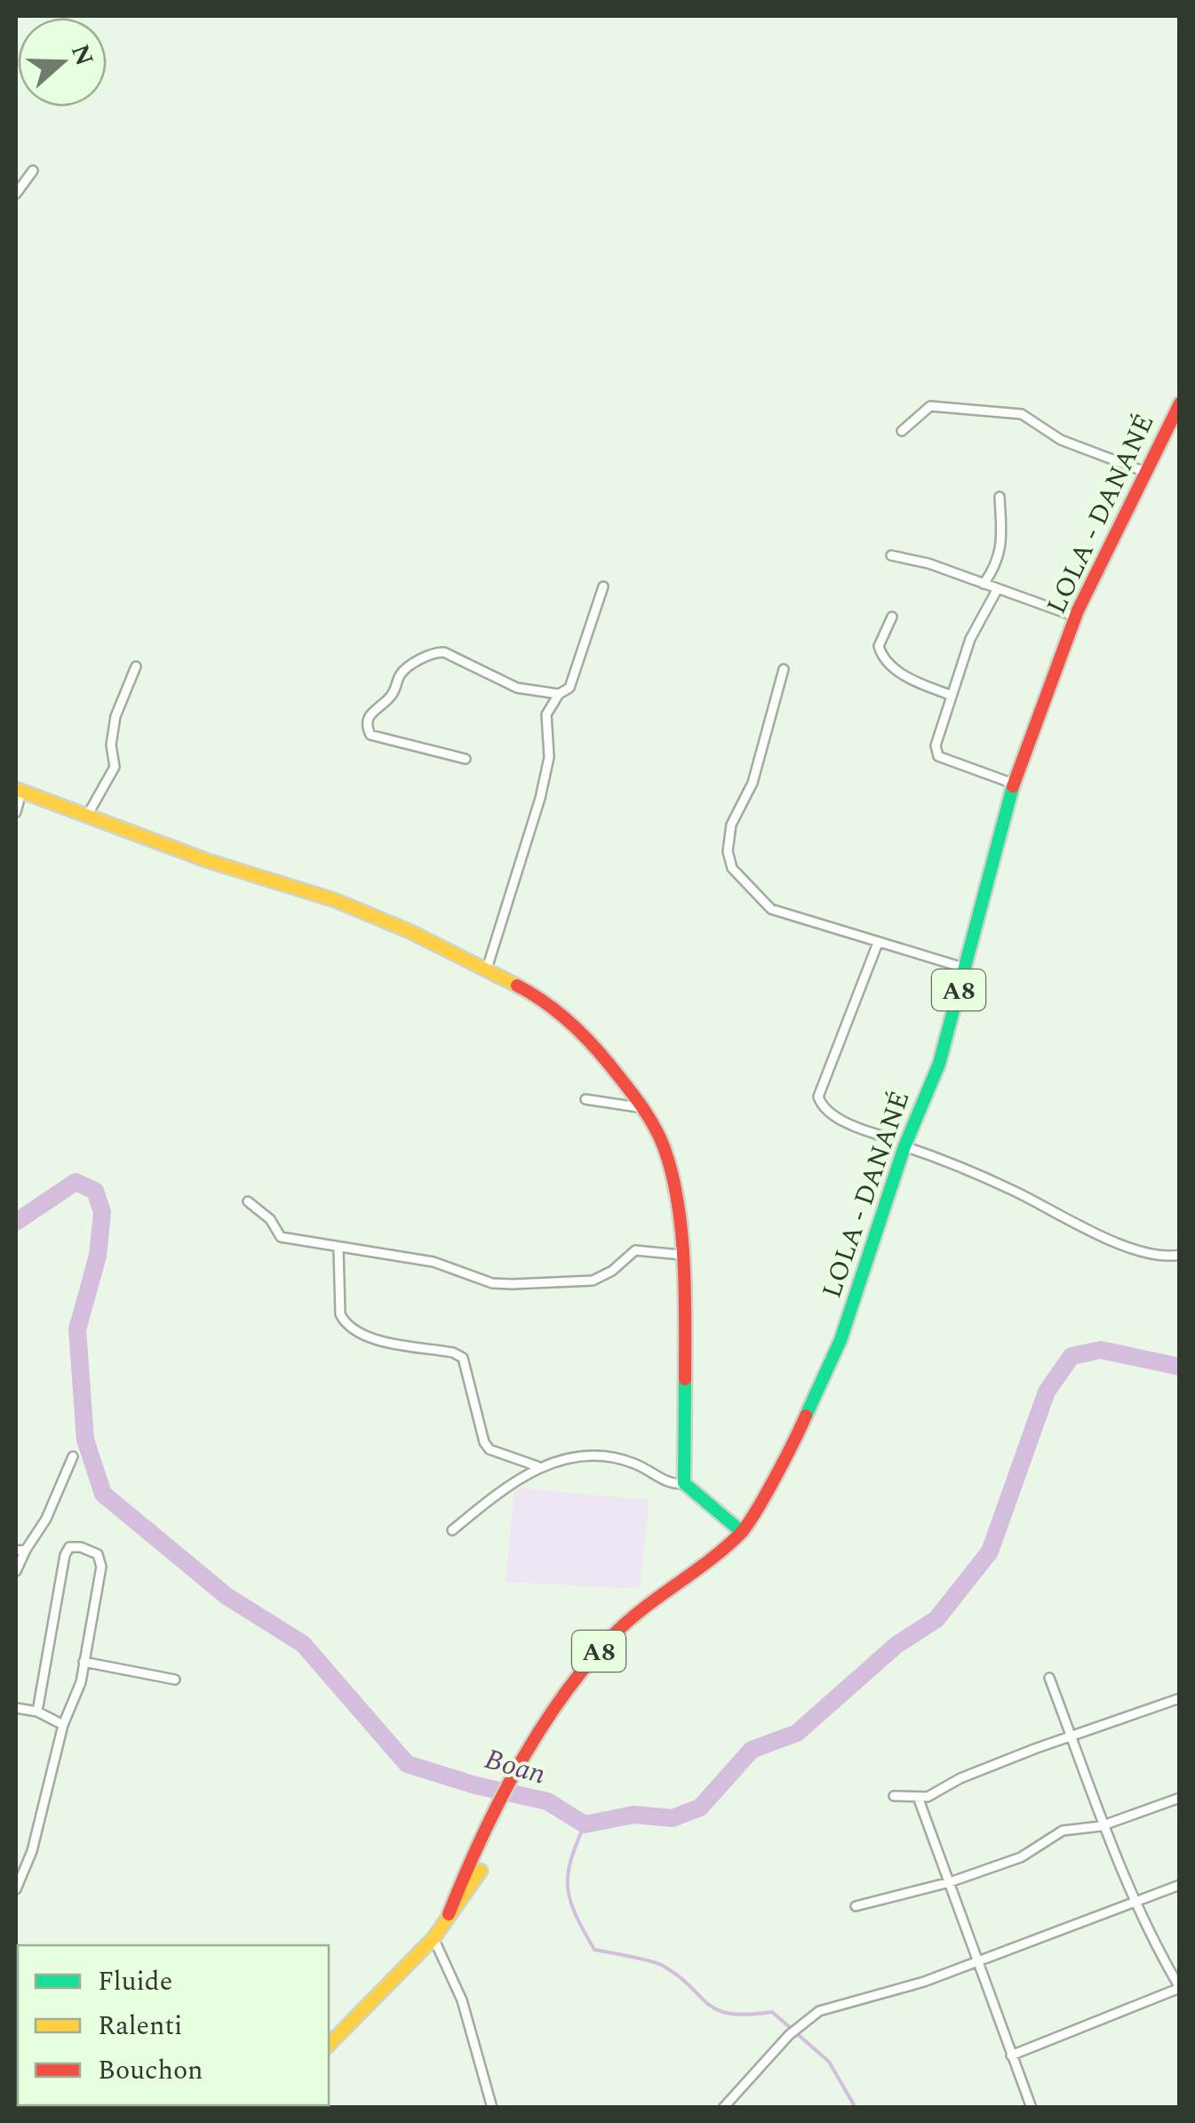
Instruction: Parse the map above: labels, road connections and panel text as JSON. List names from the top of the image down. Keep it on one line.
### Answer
{"streets":{"main road":["LOLA - DANANÉ","A8"]},"water":["Boan"],"legend":["Fluide","Ralenti","Bouchon"],"north":"right"}
